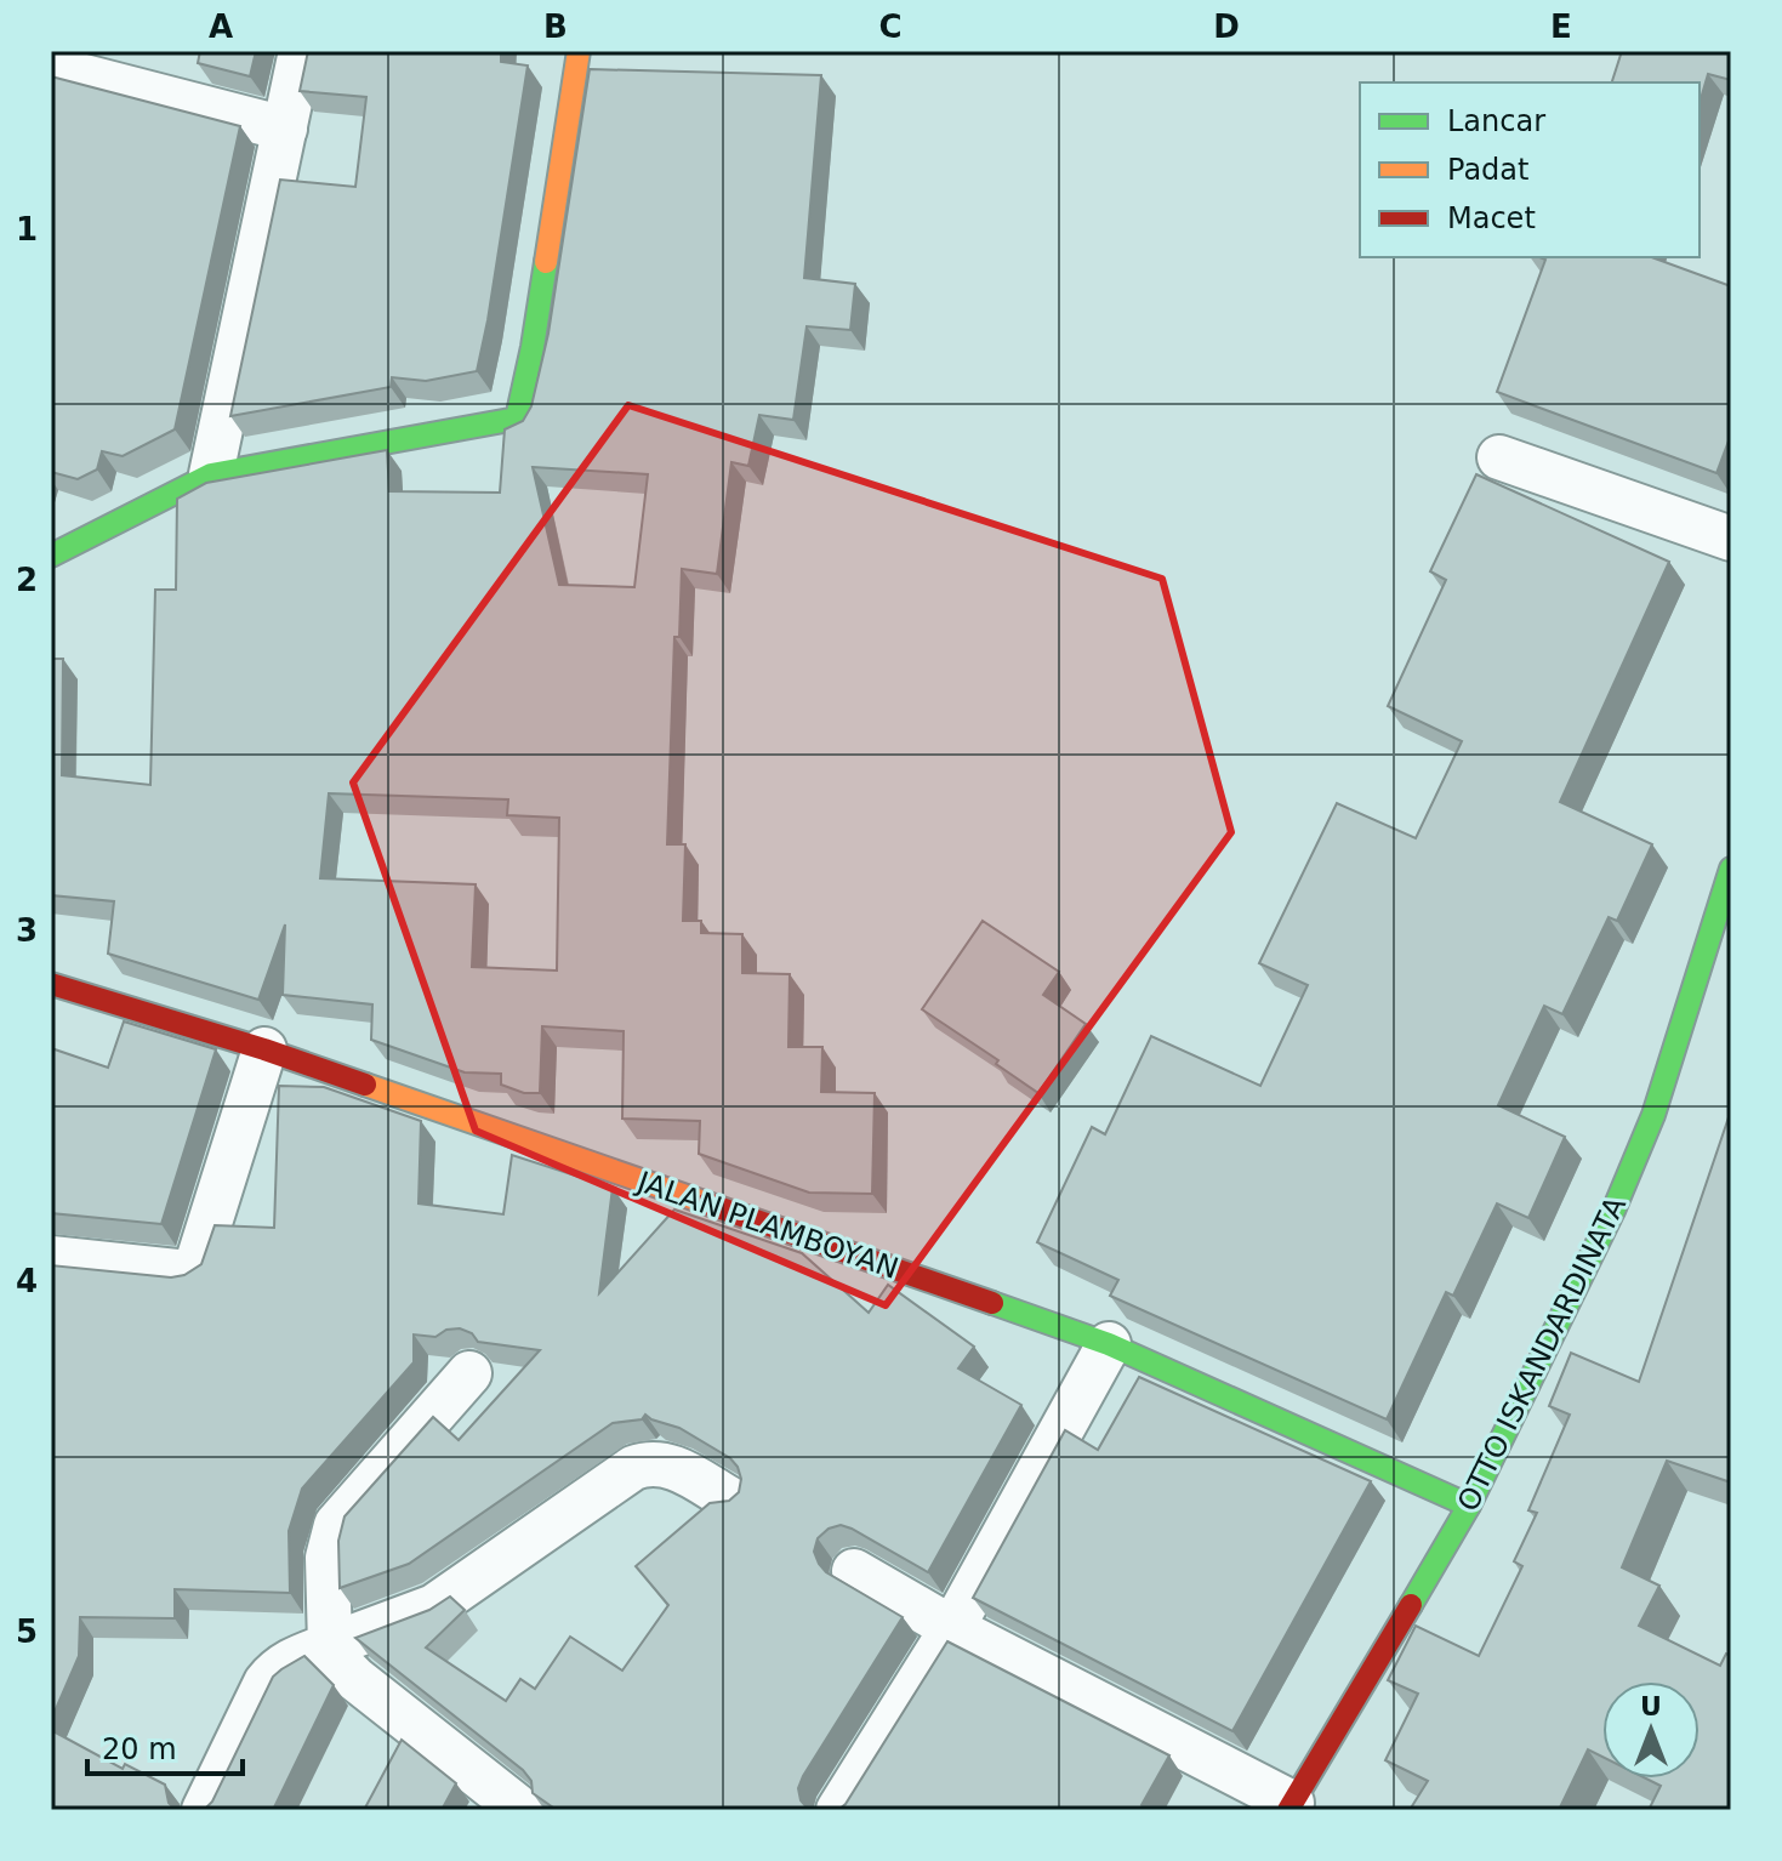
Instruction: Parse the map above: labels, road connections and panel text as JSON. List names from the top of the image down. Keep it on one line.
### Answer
{"streets":{"street":["JALAN PLAMBOYAN","OTTO ISKANDARDINATA"]},"crossings":[["JALAN PLAMBOYAN","OTTO ISKANDARDINATA"]],"legend":["Lancar","Padat","Macet"],"scale_bar":"20 m","north":"top","grid":{"columns":["A","B","C","D","E"],"rows":["1","2","3","4","5"]}}
